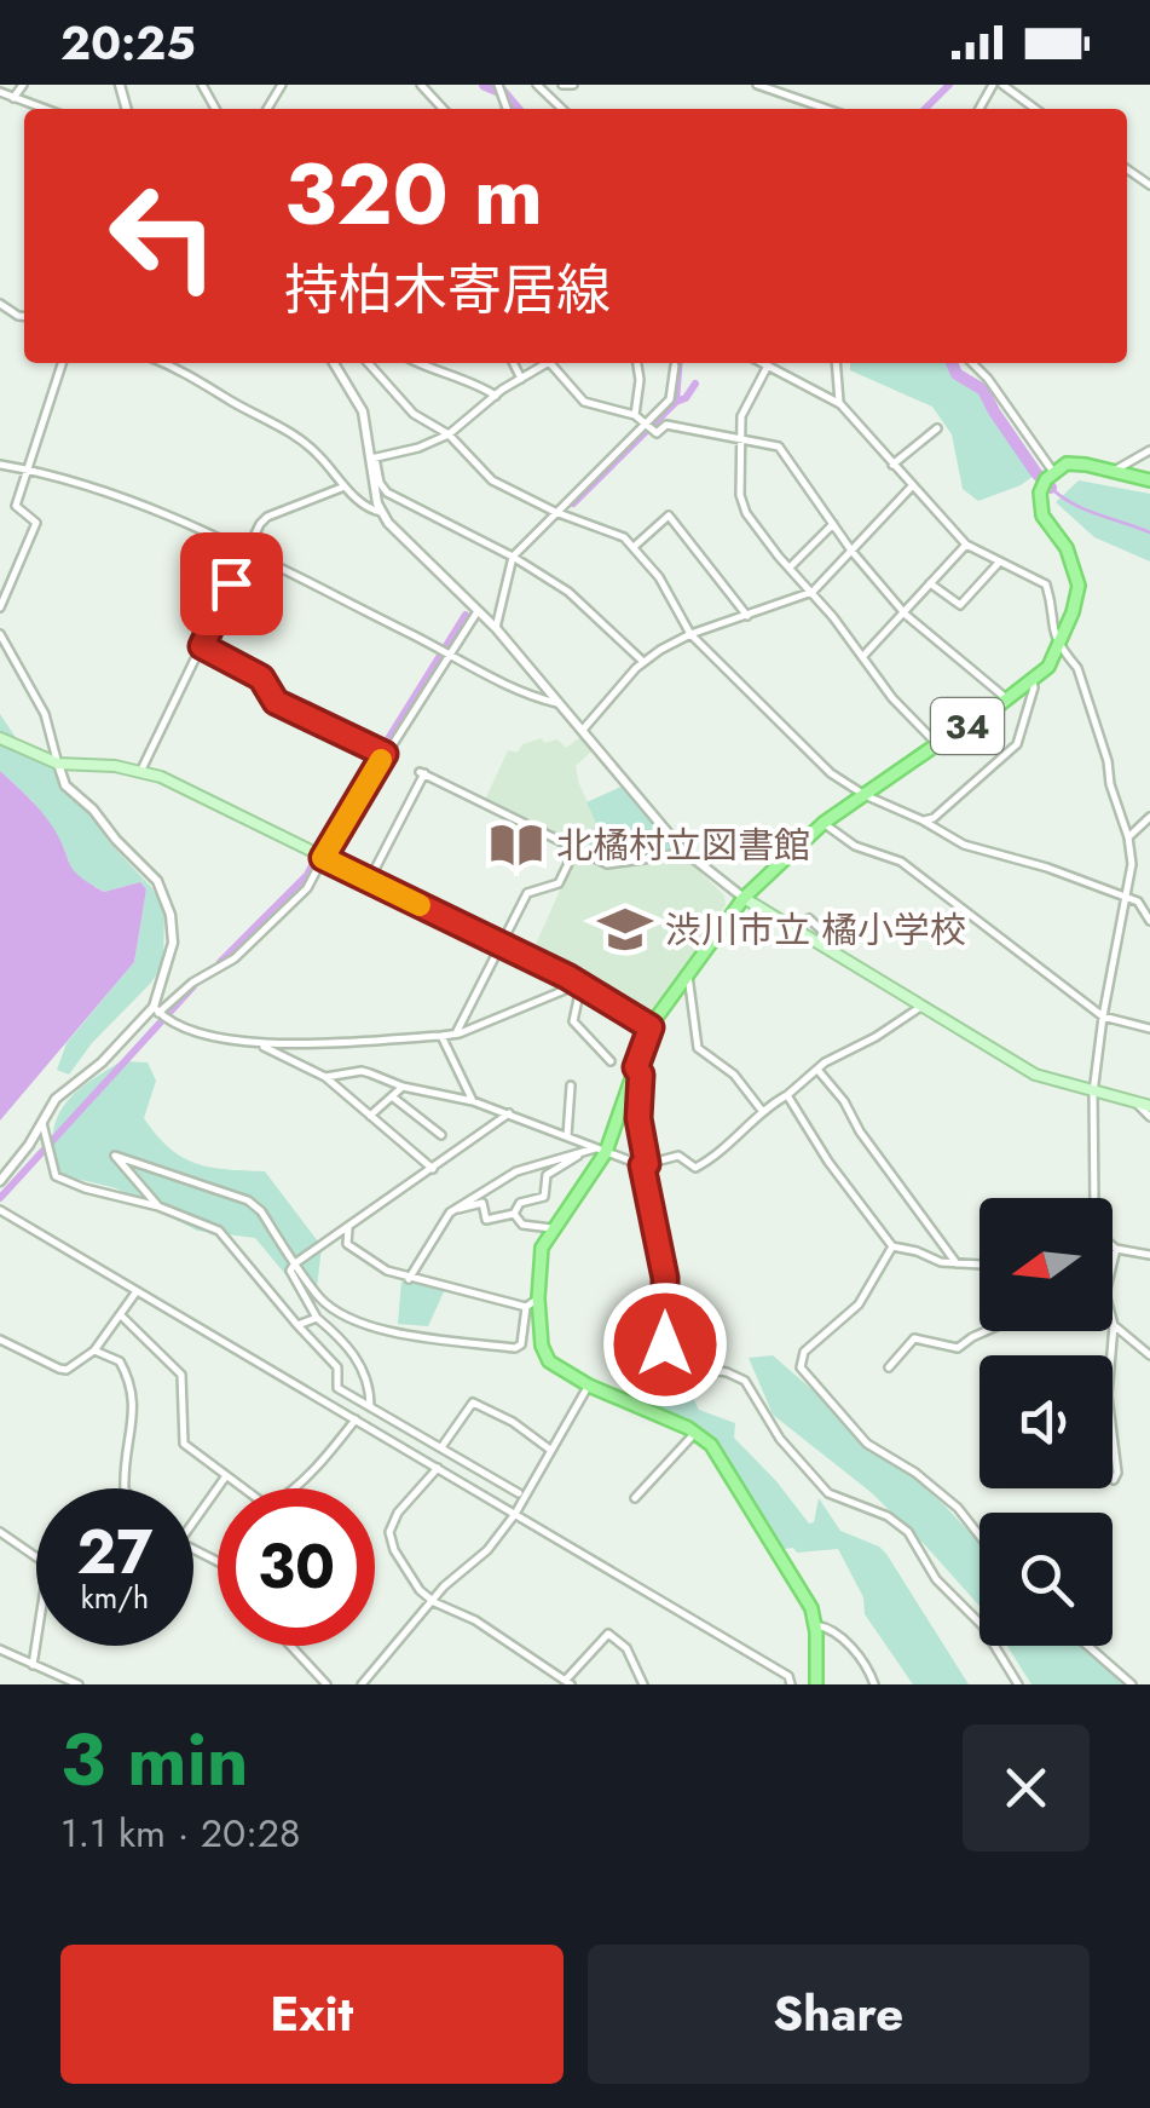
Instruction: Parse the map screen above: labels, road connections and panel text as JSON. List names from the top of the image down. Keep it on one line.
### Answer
{"streets":{"main road":["34"]},"places":{"library":["北橘村立図書館"],"school or university":["渋川市立 橘小学校"]},"north":"left","page":{"status":"20:25","turn":["320 m","持柏木寄居線"],"speed":"27 km/h","limit":"30","heading":["3 min","1.1 km · 20:28"],"buttons":["Exit","Share"]}}
